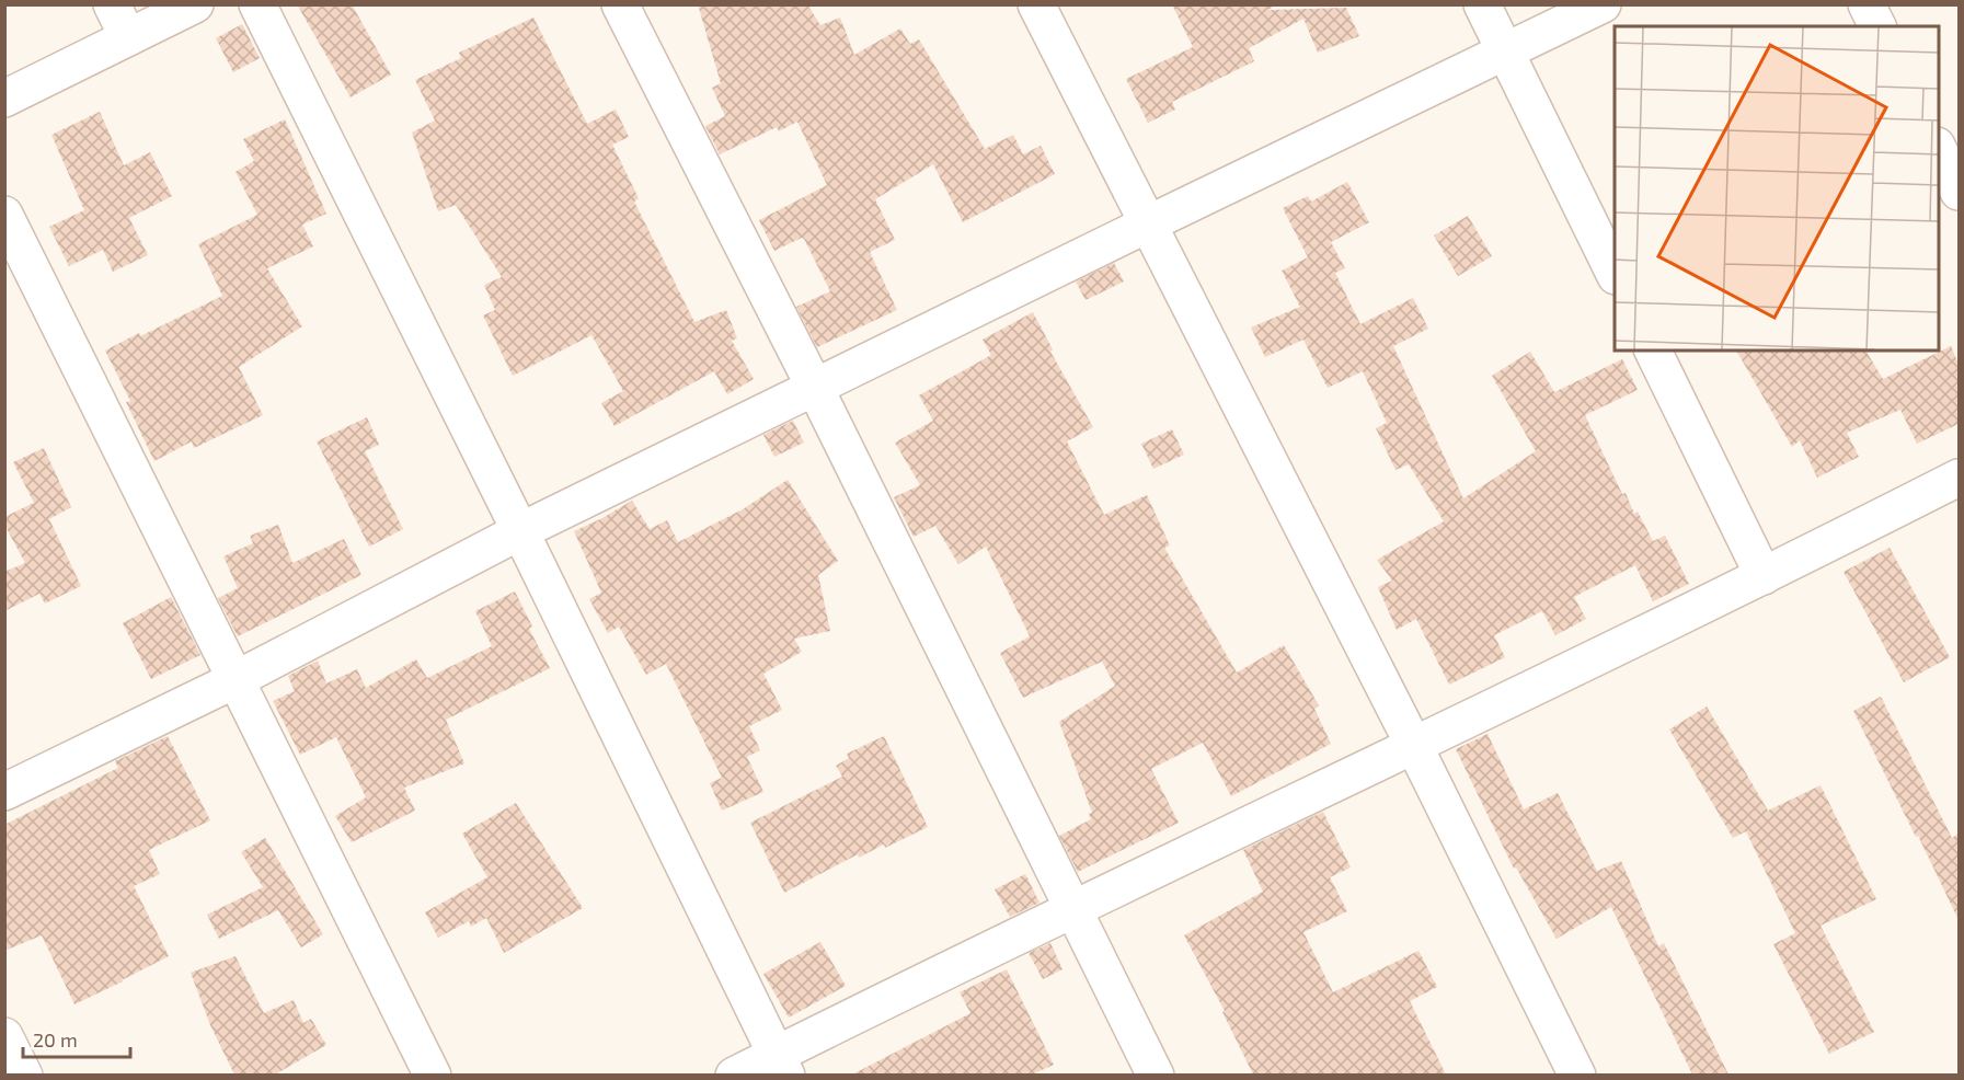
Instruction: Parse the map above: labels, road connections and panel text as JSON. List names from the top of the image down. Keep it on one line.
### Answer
{"scale_bar":"20 m"}
